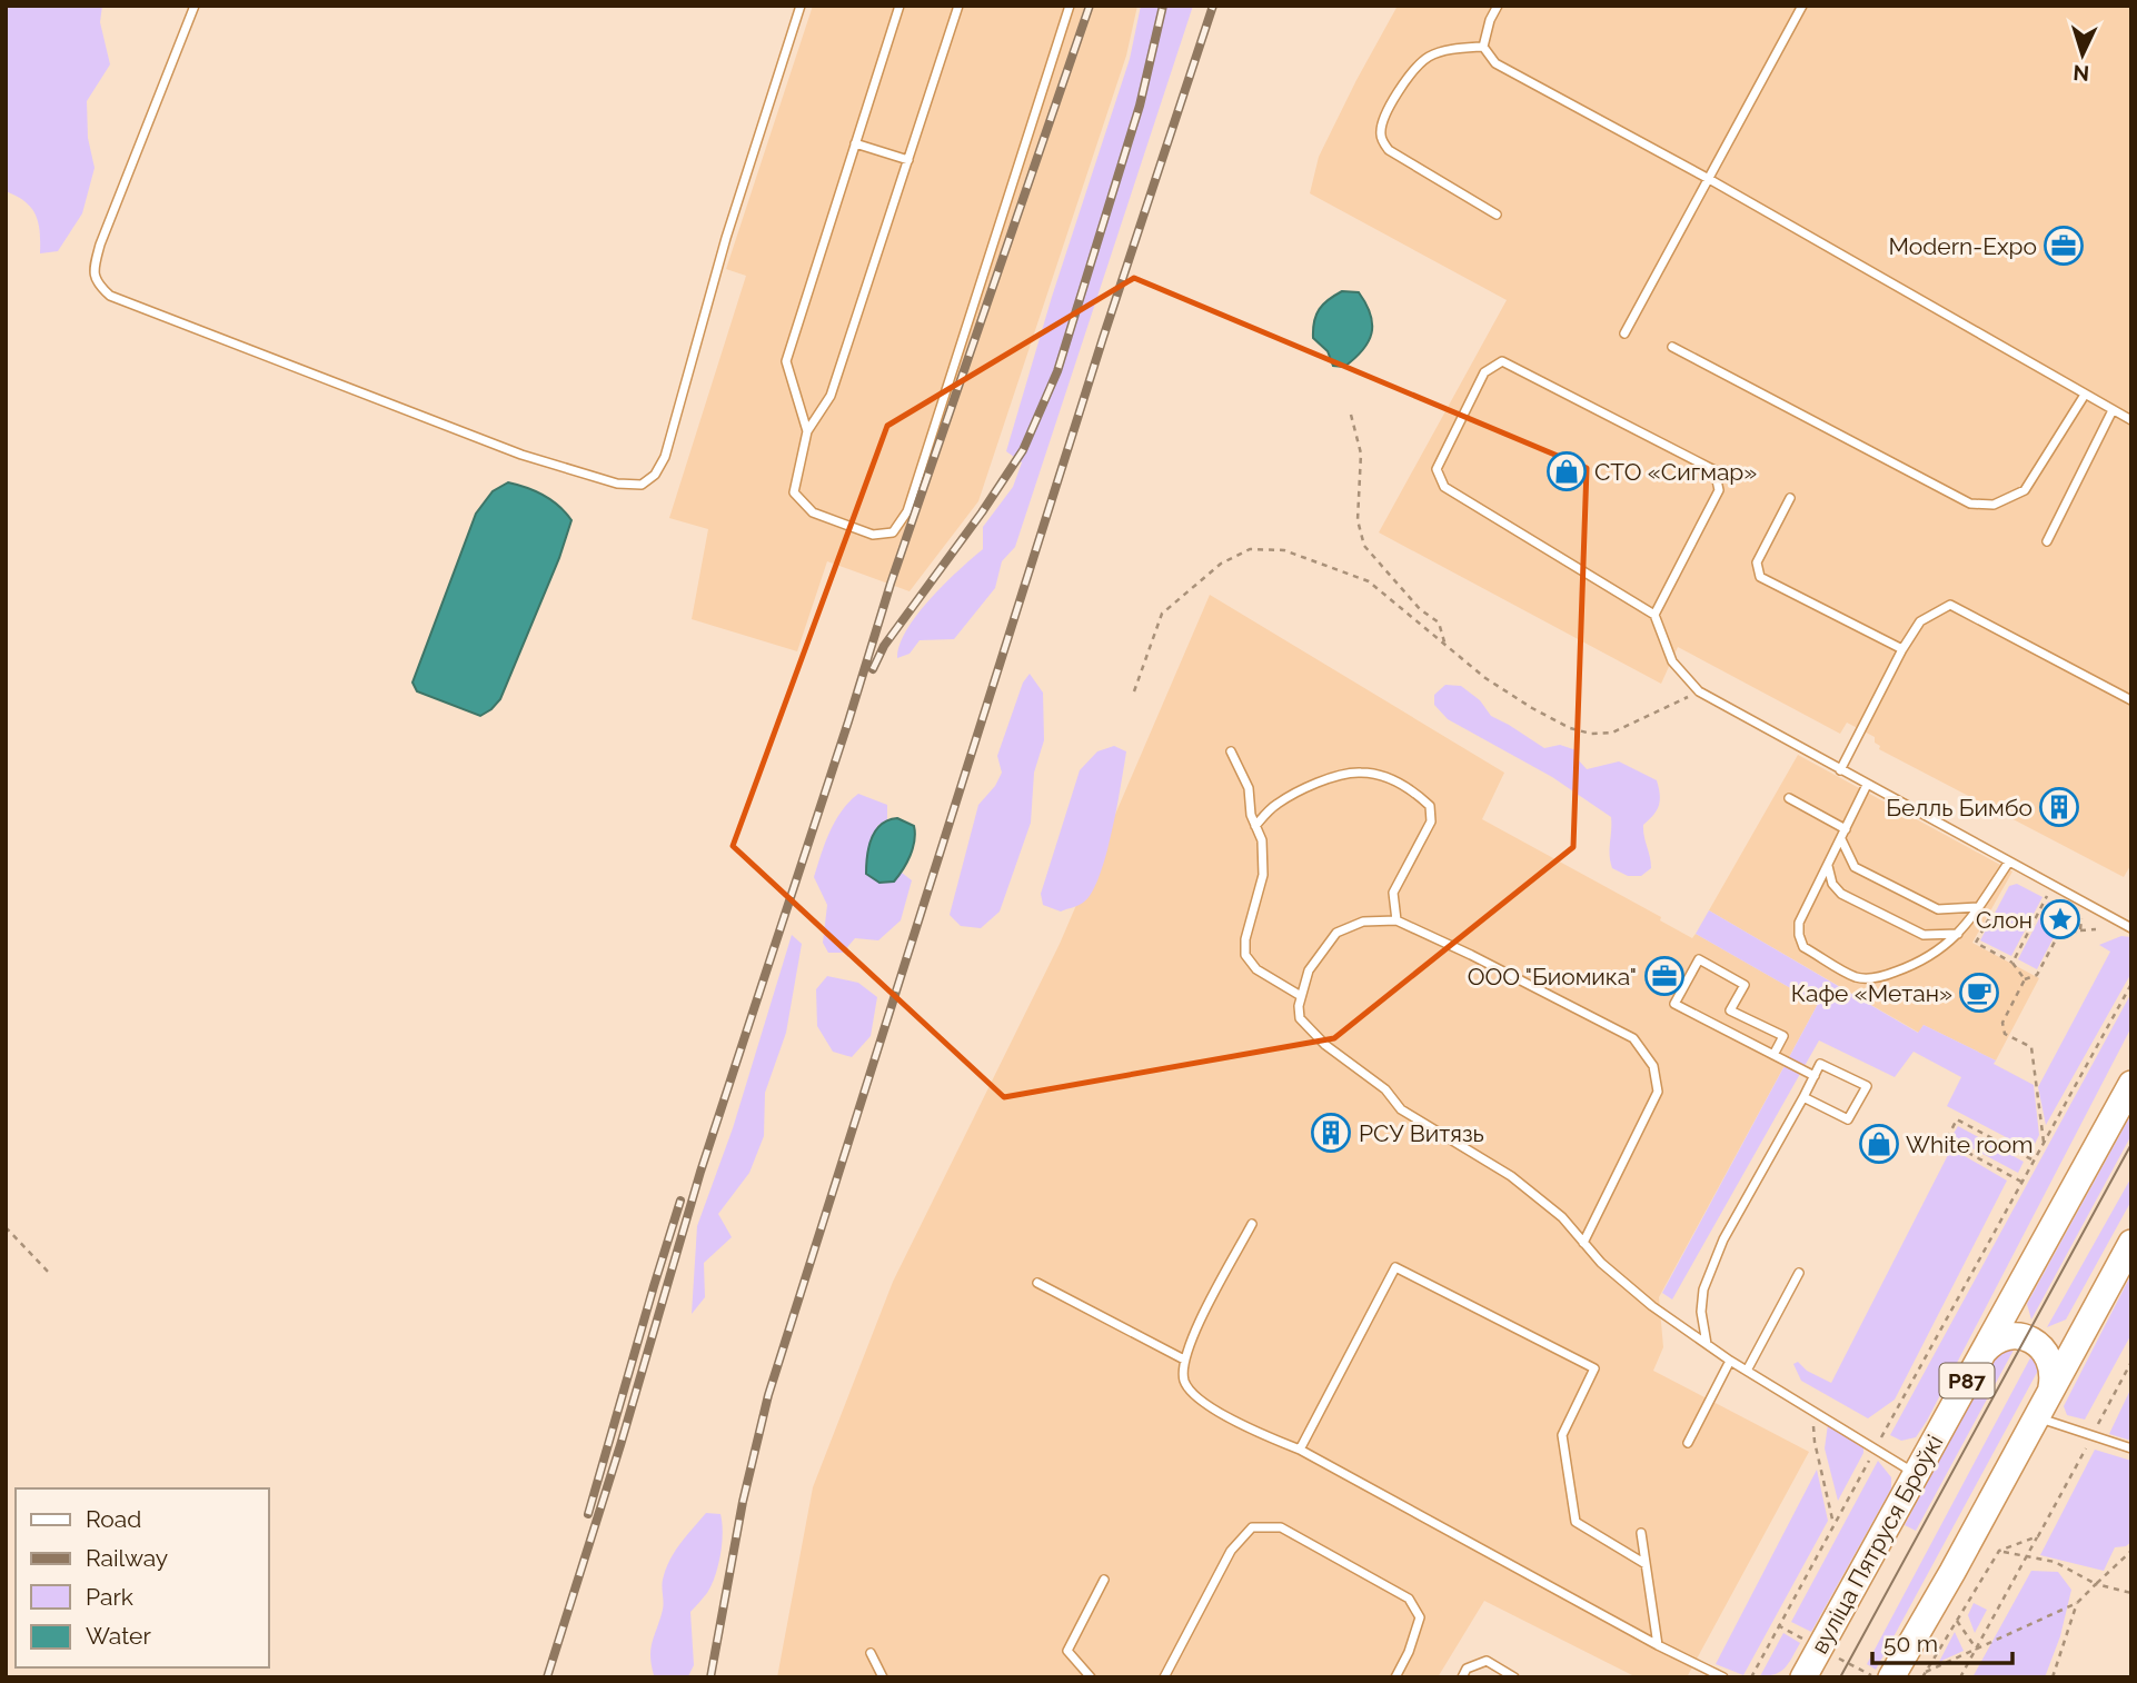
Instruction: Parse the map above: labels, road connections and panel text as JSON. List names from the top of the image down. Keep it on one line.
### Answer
{"streets":{"main road":["Р87","вуліца Пятруся Броўкі"]},"places":{"office":["Modern-Expo","ООО \"Биомика\""],"shop":["СТО «Сигмар»","White room"],"building":["Белль Бимбо","РСУ Витязь"],"place":["Слон"],"cafe":["Кафе «Метан»"]},"legend":["Road","Railway","Park","Water"],"scale_bar":"50 m","north":"bottom"}
